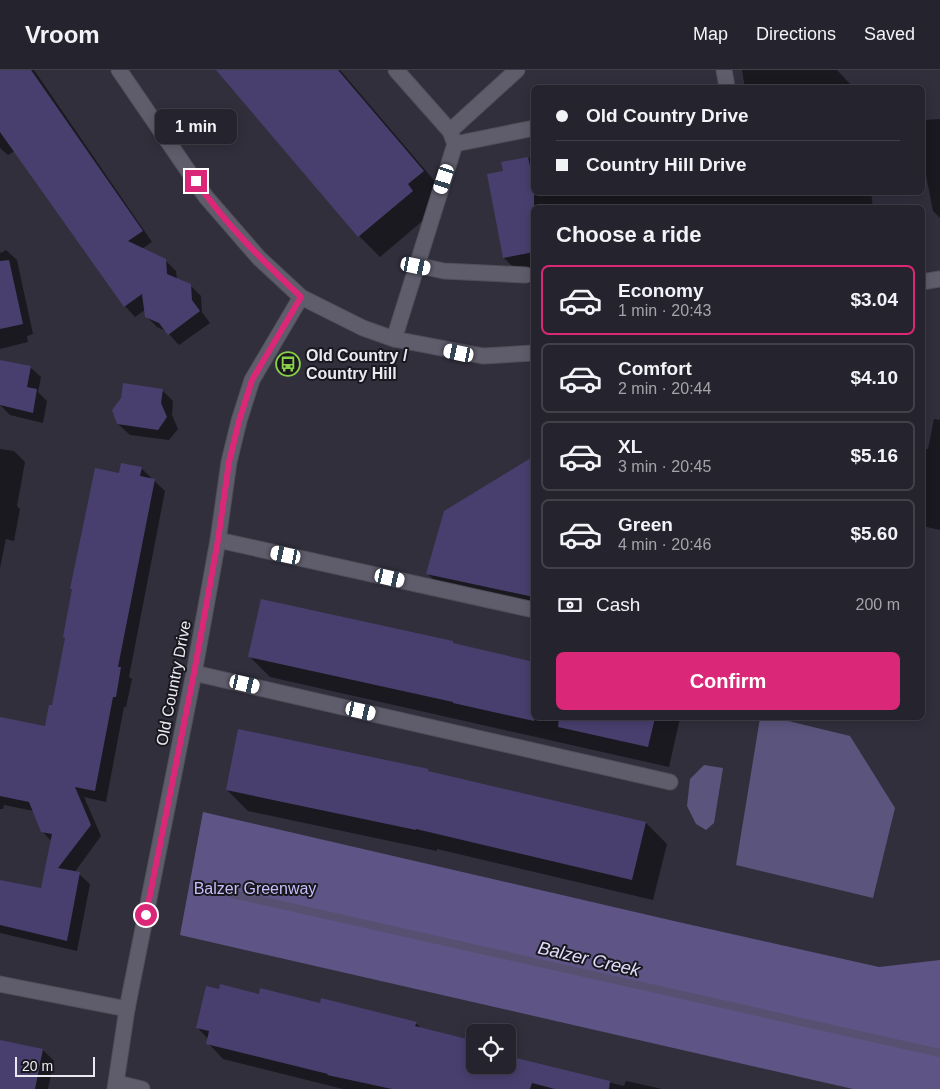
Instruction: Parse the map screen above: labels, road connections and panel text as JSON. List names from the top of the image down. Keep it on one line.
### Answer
{"streets":{"street":["Old Country Drive"]},"water":["Balzer Creek"],"parks":["Balzer Greenway"],"places":{"bus stop":["Old Country / Country Hill"]},"scale_bar":"20 m","page":{"header":"Vroom","nav":["Map","Directions","Saved"],"banner":["Old Country Drive","Country Hill Drive"],"bubble":"1 min","heading":"Choose a ride","list":[{"name":"Economy","note":"1 min · 20:43","value":"$3.04"},{"name":"Comfort","note":"2 min · 20:44","value":"$4.10"},{"name":"XL","note":"3 min · 20:45","value":"$5.16"},{"name":"Green","note":"4 min · 20:46","value":"$5.60"}],"pay":["Cash","200 m"],"buttons":"Confirm","scale":"20 m"}}
